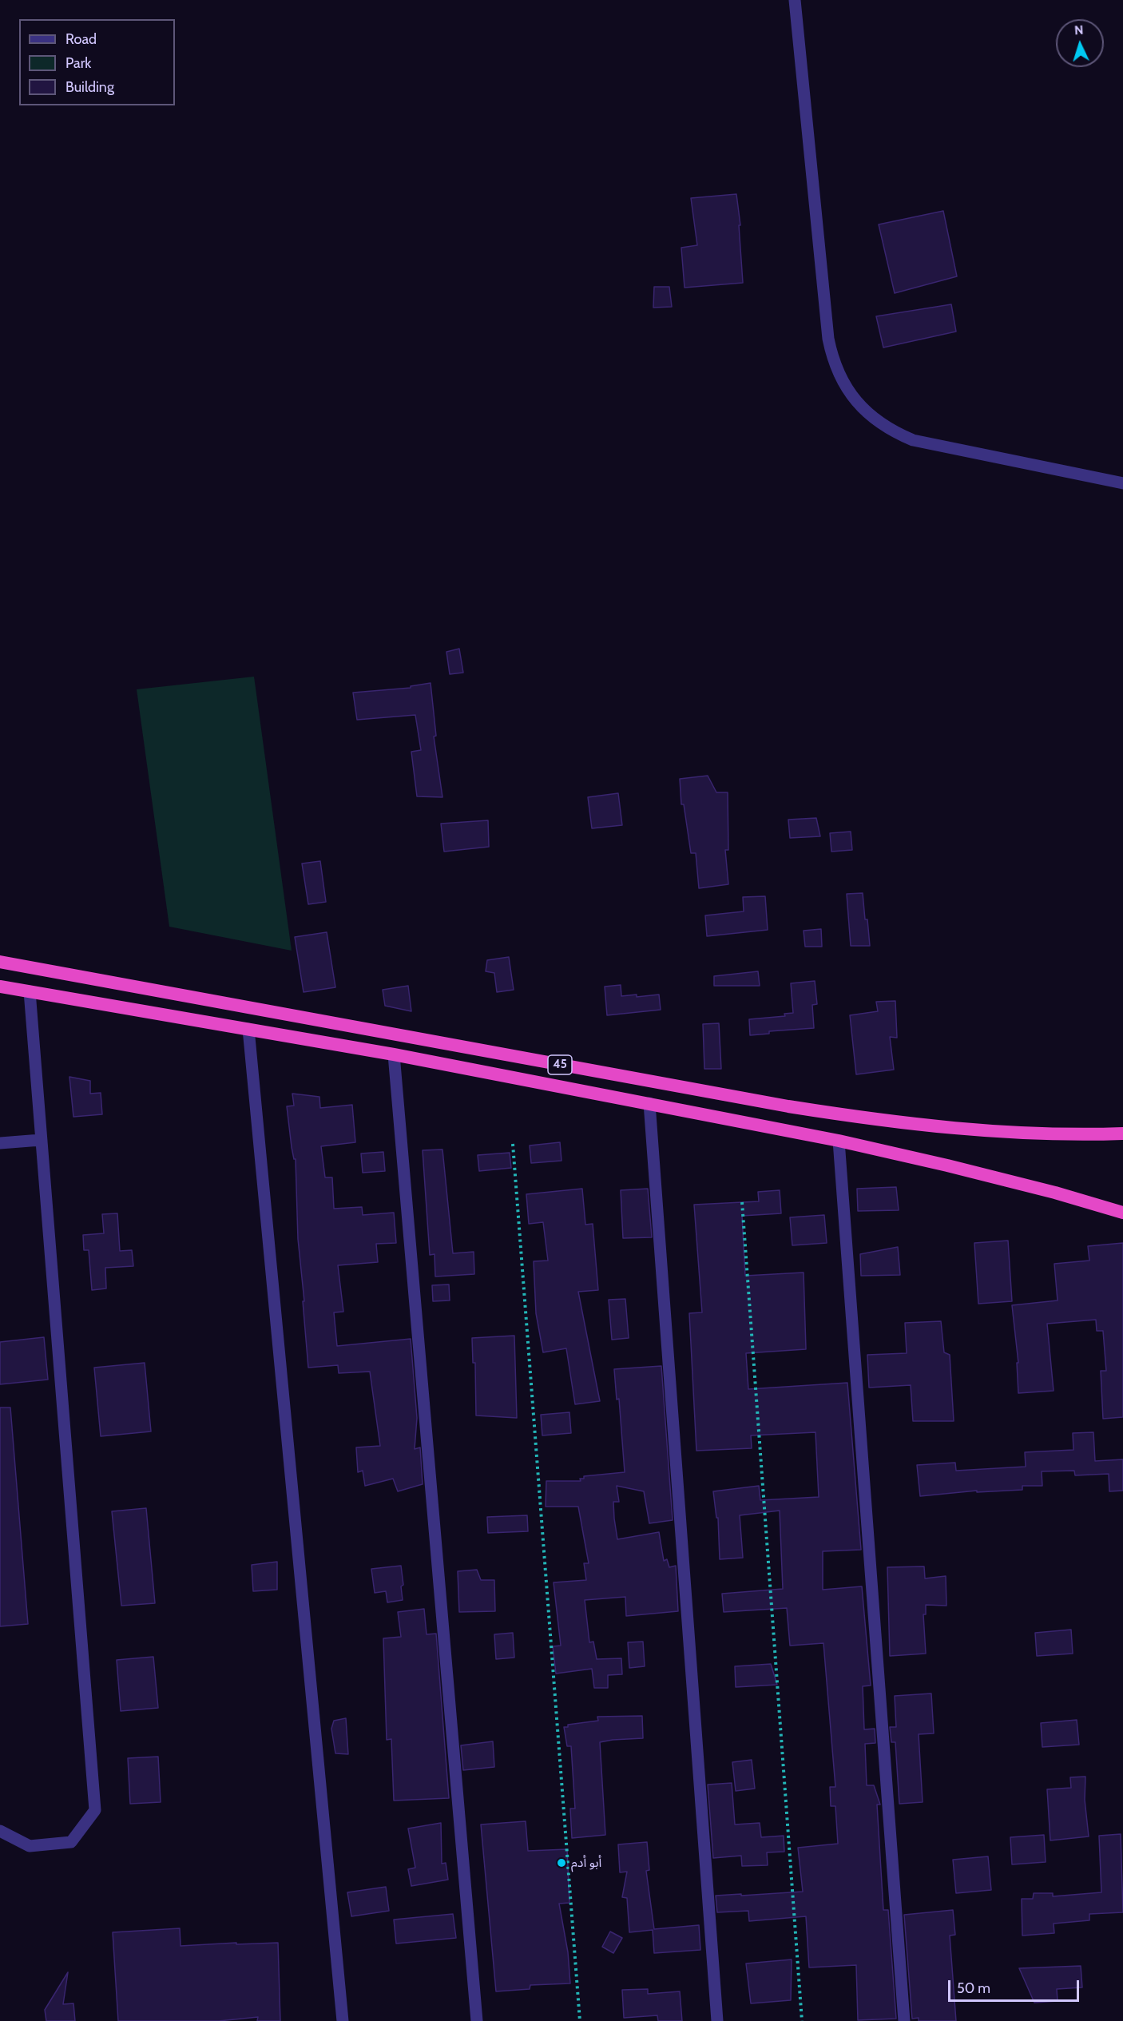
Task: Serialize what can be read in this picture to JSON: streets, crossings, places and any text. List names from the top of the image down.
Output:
{
  "streets": {
    "highway": ["45"]
  },
  "places": ["أبو أدم"],
  "legend": ["Road", "Park", "Building"],
  "scale_bar": "50 m",
  "north": "top"
}
